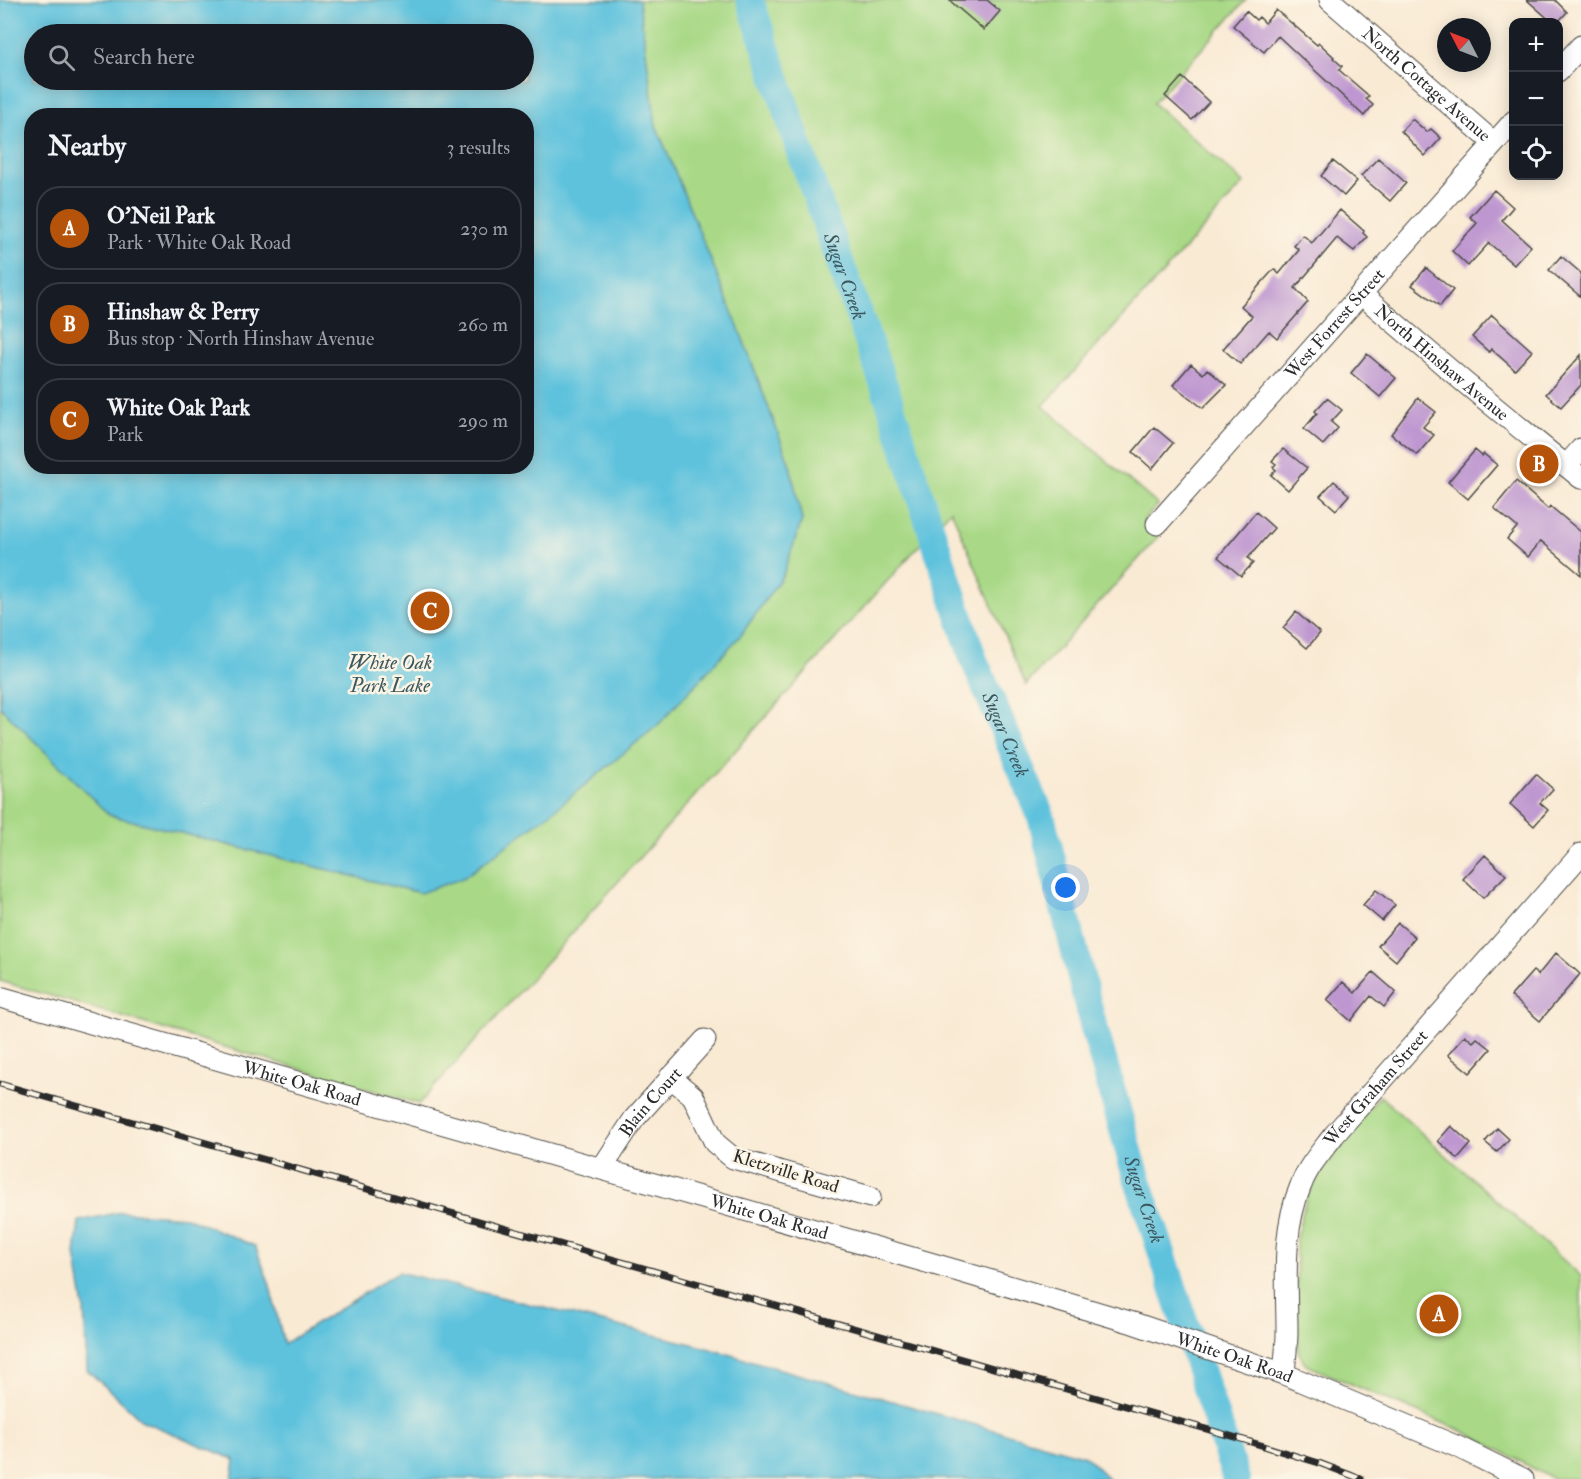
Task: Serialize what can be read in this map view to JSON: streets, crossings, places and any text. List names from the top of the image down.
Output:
{
  "streets": {
    "street": [
      "North Cottage Avenue",
      "West Forrest Street",
      "North Hinshaw Avenue",
      "White Oak Road",
      "West Graham Street",
      "Blain Court",
      "Kletzville Road"
    ]
  },
  "crossings": [
    ["North Cottage Avenue", "West Forrest Street"],
    ["West Forrest Street", "North Hinshaw Avenue"],
    ["White Oak Road", "West Graham Street"],
    ["White Oak Road", "Blain Court"],
    ["Blain Court", "Kletzville Road"]
  ],
  "water": ["Sugar Creek", "White Oak Park Lake"],
  "north": "top left",
  "page": {
    "map_buttons": ["+", "−"],
    "search": "Search here",
    "heading": ["Nearby", "3 results"],
    "list": [
      {
        "mark": "A",
        "name": "O'Neil Park",
        "note": "Park · White Oak Road",
        "value": "230 m"
      },
      {
        "mark": "B",
        "name": "Hinshaw & Perry",
        "note": "Bus stop · North Hinshaw Avenue",
        "value": "260 m"
      },
      {
        "mark": "C",
        "name": "White Oak Park",
        "note": "Park",
        "value": "290 m"
      }
    ],
    "pins": ["B", "C", "A"]
  }
}
